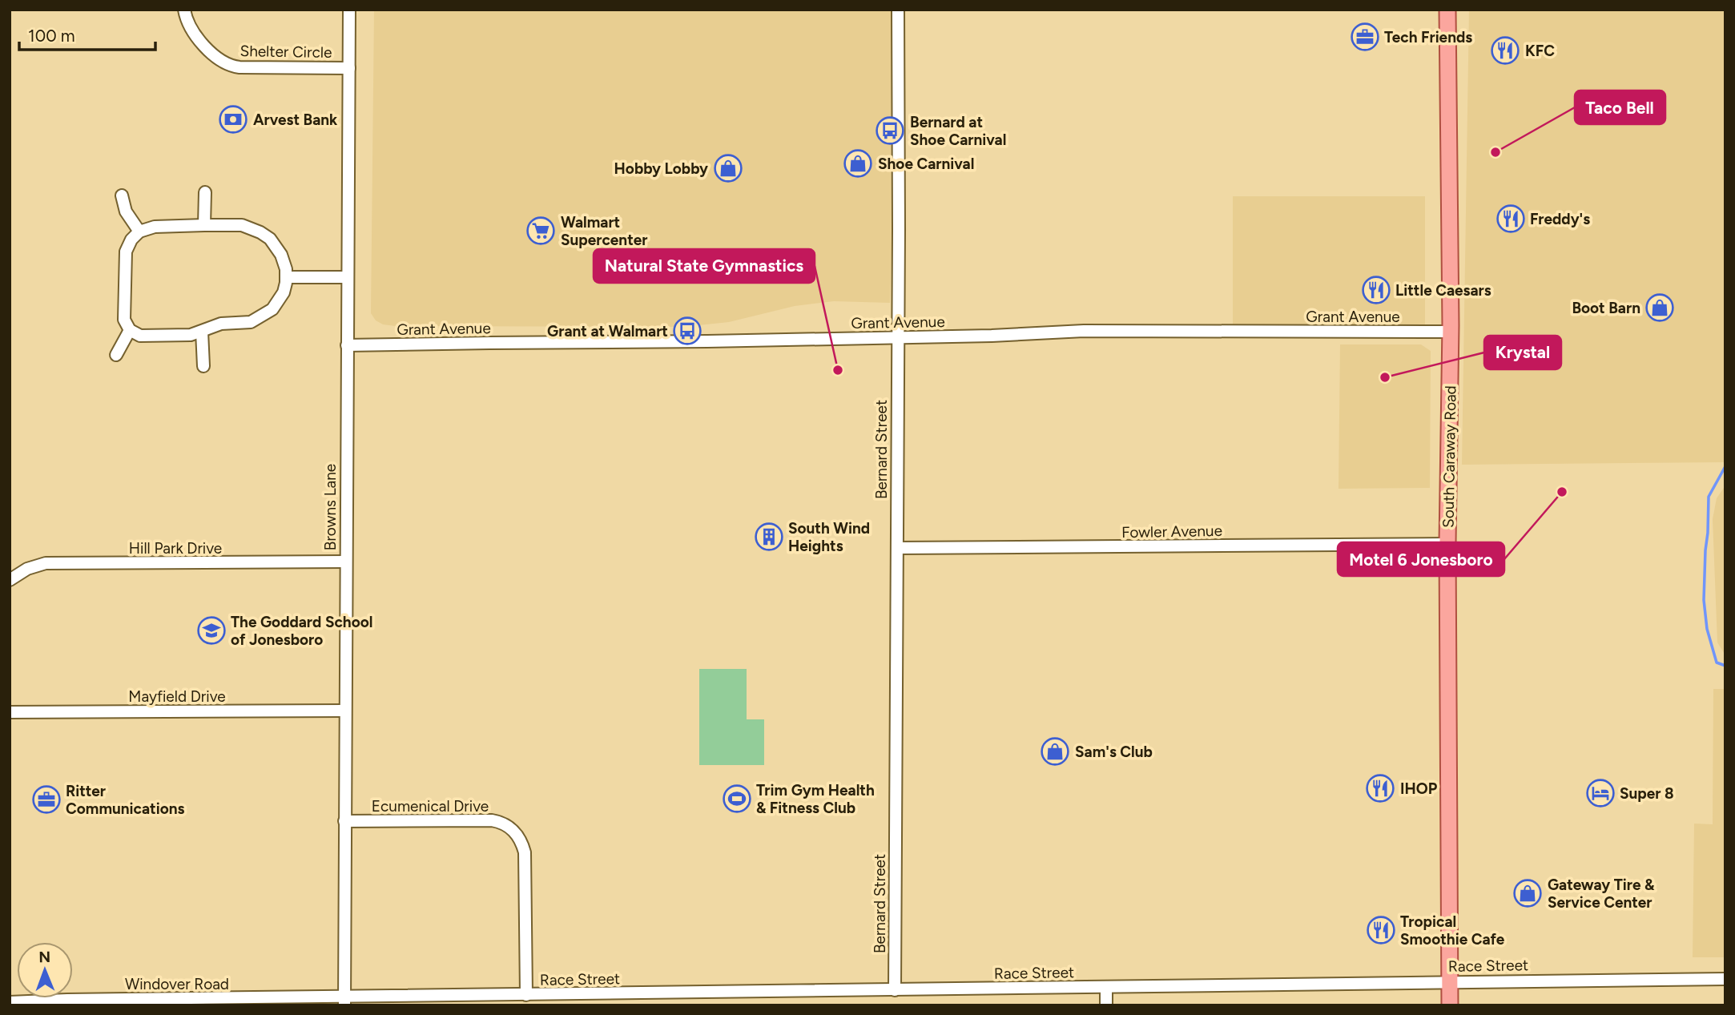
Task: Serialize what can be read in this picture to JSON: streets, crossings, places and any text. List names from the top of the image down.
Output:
{
  "streets": {
    "main road": ["South Caraway Road"],
    "street": [
      "Shelter Circle",
      "Grant Avenue",
      "Bernard Street",
      "Browns Lane",
      "Fowler Avenue",
      "Hill Park Drive",
      "Mayfield Drive",
      "Ecumenical Drive",
      "Race Street",
      "Windover Road"
    ]
  },
  "crossings": [
    ["Shelter Circle", "Browns Lane"],
    ["Grant Avenue", "Bernard Street"],
    ["Grant Avenue", "South Caraway Road"],
    ["Grant Avenue", "Browns Lane"],
    ["Bernard Street", "Fowler Avenue"],
    ["Bernard Street", "Race Street"],
    ["South Caraway Road", "Fowler Avenue"],
    ["South Caraway Road", "Race Street"],
    ["Browns Lane", "Hill Park Drive"],
    ["Browns Lane", "Mayfield Drive"],
    ["Browns Lane", "Ecumenical Drive"],
    ["Browns Lane", "Race Street"],
    ["Browns Lane", "Windover Road"],
    ["Ecumenical Drive", "Race Street"],
    ["Race Street", "Windover Road"]
  ],
  "places": {
    "office": ["Tech Friends", "Ritter Communications"],
    "restaurant": [
      "KFC",
      "Freddy's",
      "Little Caesars",
      "IHOP",
      "Tropical Smoothie Cafe"
    ],
    "bank": ["Arvest Bank"],
    "bus stop": ["Bernard at Shoe Carnival", "Grant at Walmart"],
    "other": [
      "Taco Bell",
      "Natural State Gymnastics",
      "Krystal",
      "Motel 6 Jonesboro"
    ],
    "shop": [
      "Shoe Carnival",
      "Hobby Lobby",
      "Boot Barn",
      "Sam's Club",
      "Gateway Tire & Service Center"
    ],
    "supermarket": ["Walmart Supercenter"],
    "building": ["South Wind Heights"],
    "school or university": ["The Goddard School of Jonesboro"],
    "hotel": ["Super 8"],
    "sports": ["Trim Gym Health & Fitness Club"]
  },
  "scale_bar": "100 m",
  "north": "top"
}
